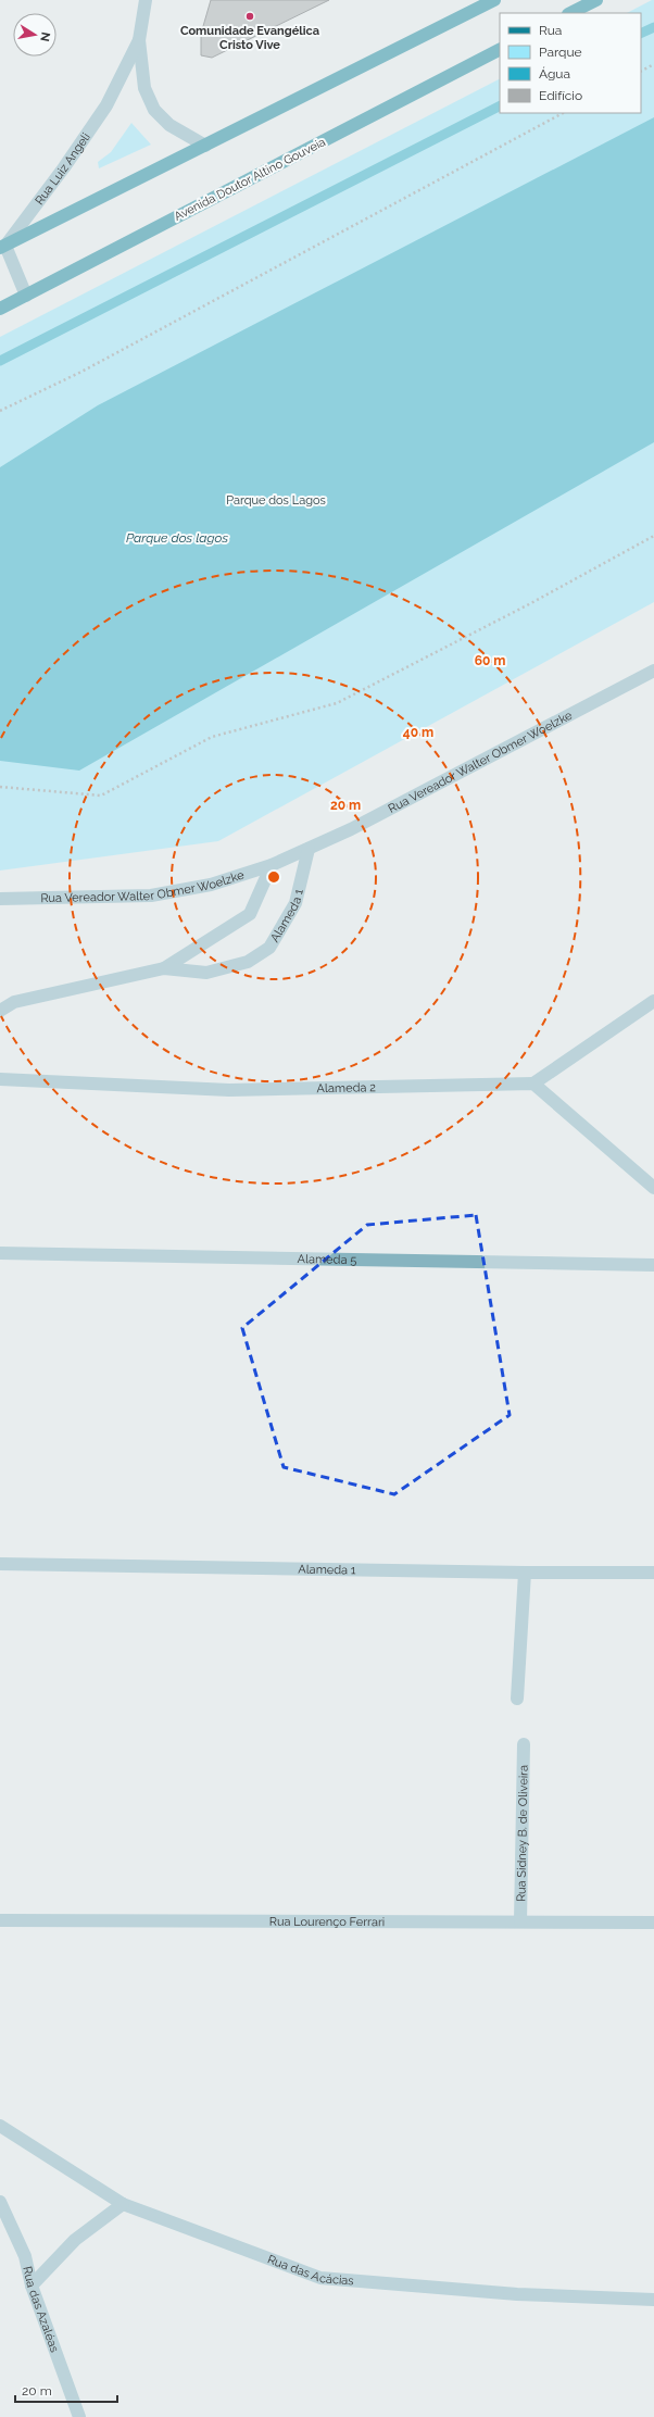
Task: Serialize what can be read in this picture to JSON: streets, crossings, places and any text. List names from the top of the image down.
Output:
{
  "streets": {
    "main road": ["Avenida Doutor Altino Gouveia"],
    "street": [
      "Rua Luiz Angeli",
      "Rua Vereador Walter Obmer Woelzke",
      "Alameda 1",
      "Alameda 2",
      "Alameda 5",
      "Rua Sidney B. de Oliveira",
      "Rua Lourenço Ferrari",
      "Rua das Acácias",
      "Rua das Azaléas"
    ]
  },
  "crossings": [
    ["Rua Vereador Walter Obmer Woelzke", "Alameda 1"],
    ["Rua Sidney B. de Oliveira", "Rua Lourenço Ferrari"]
  ],
  "water": ["Parque dos lagos"],
  "parks": ["Parque dos Lagos"],
  "places": ["Comunidade Evangélica Cristo Vive"],
  "legend": [
    "Rua",
    "Parque",
    "Água",
    "Edifício"
  ],
  "scale_bar": "20 m",
  "north": "right",
  "rings": ["60 m", "40 m", "20 m"]
}
